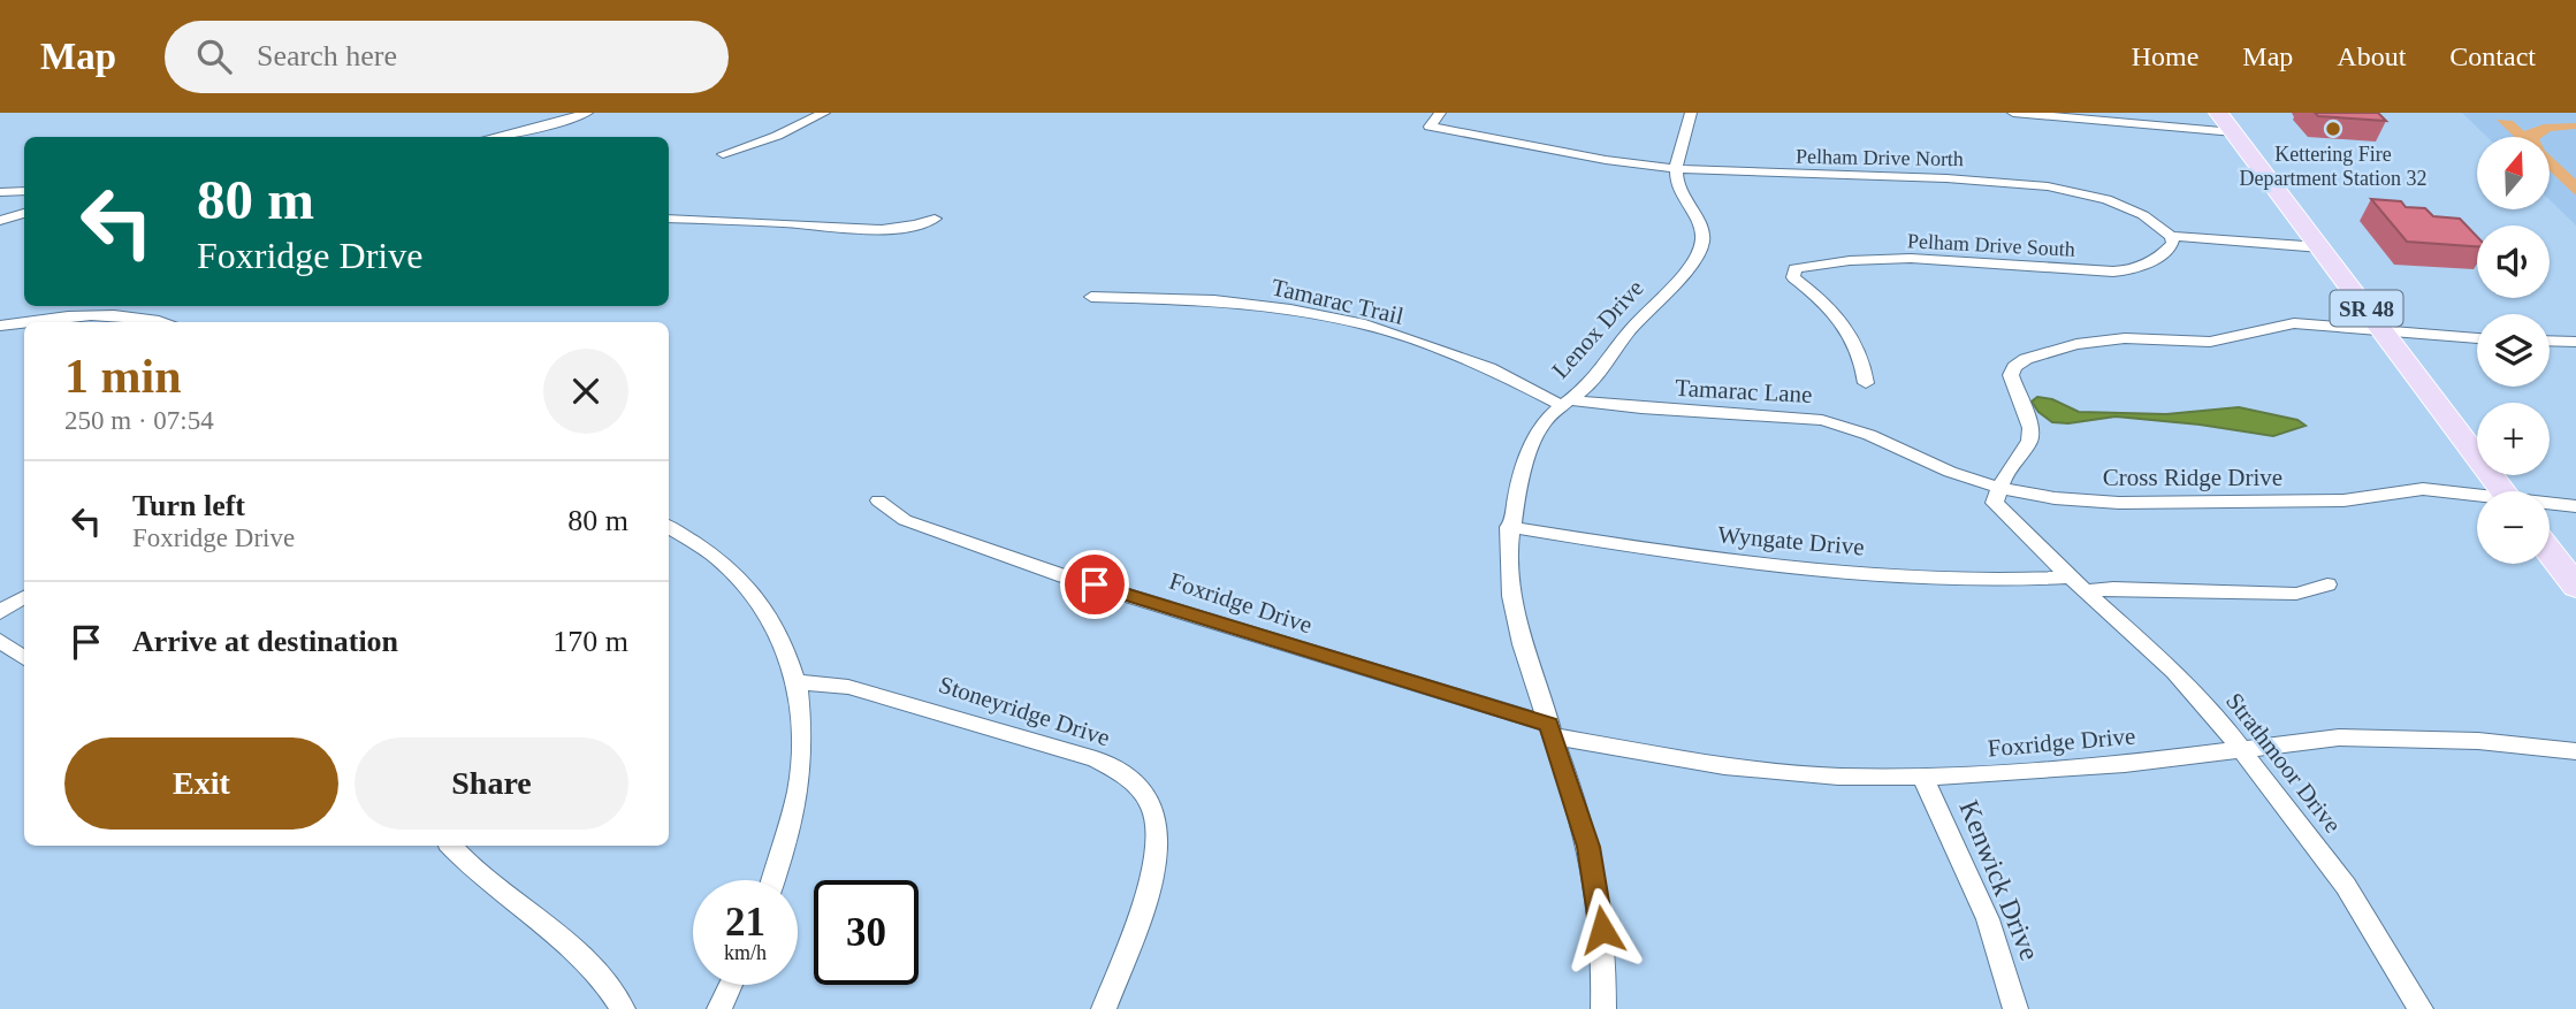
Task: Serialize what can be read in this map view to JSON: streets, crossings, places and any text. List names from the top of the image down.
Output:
{
  "streets": {
    "main road": ["SR 48"],
    "street": [
      "Pelham Drive North",
      "Pelham Drive South",
      "Tamarac Trail",
      "Lenox Drive",
      "Tamarac Lane",
      "Cross Ridge Drive",
      "Wyngate Drive",
      "Foxridge Drive",
      "Stoneyridge Drive",
      "Strathmoor Drive",
      "Kenwick Drive"
    ]
  },
  "crossings": [
    ["Pelham Drive North", "Pelham Drive South"],
    ["Pelham Drive North", "Lenox Drive"],
    ["Tamarac Trail", "Lenox Drive"],
    ["Tamarac Trail", "Tamarac Lane"],
    ["Lenox Drive", "Tamarac Lane"],
    ["Lenox Drive", "Wyngate Drive"],
    ["Lenox Drive", "Foxridge Drive"],
    ["Tamarac Lane", "Cross Ridge Drive"],
    ["Wyngate Drive", "Strathmoor Drive"],
    ["Foxridge Drive", "Strathmoor Drive"],
    ["Foxridge Drive", "Kenwick Drive"]
  ],
  "places": ["Kettering Fire Department Station 32"],
  "north": "top",
  "page": {
    "header": "Map",
    "search": "Search here",
    "nav": [
      "Home",
      "Map",
      "About",
      "Contact"
    ],
    "map_buttons": ["+", "−"],
    "turn": ["80 m", "Foxridge Drive"],
    "heading": ["1 min", "250 m · 07:54"],
    "list": [
      {
        "name": "Turn left",
        "note": "Foxridge Drive",
        "value": "80 m"
      },
      {
        "name": "Arrive at destination",
        "value": "170 m"
      }
    ],
    "buttons": ["Exit", "Share"],
    "speed": "21 km/h",
    "limit": "30"
  }
}
